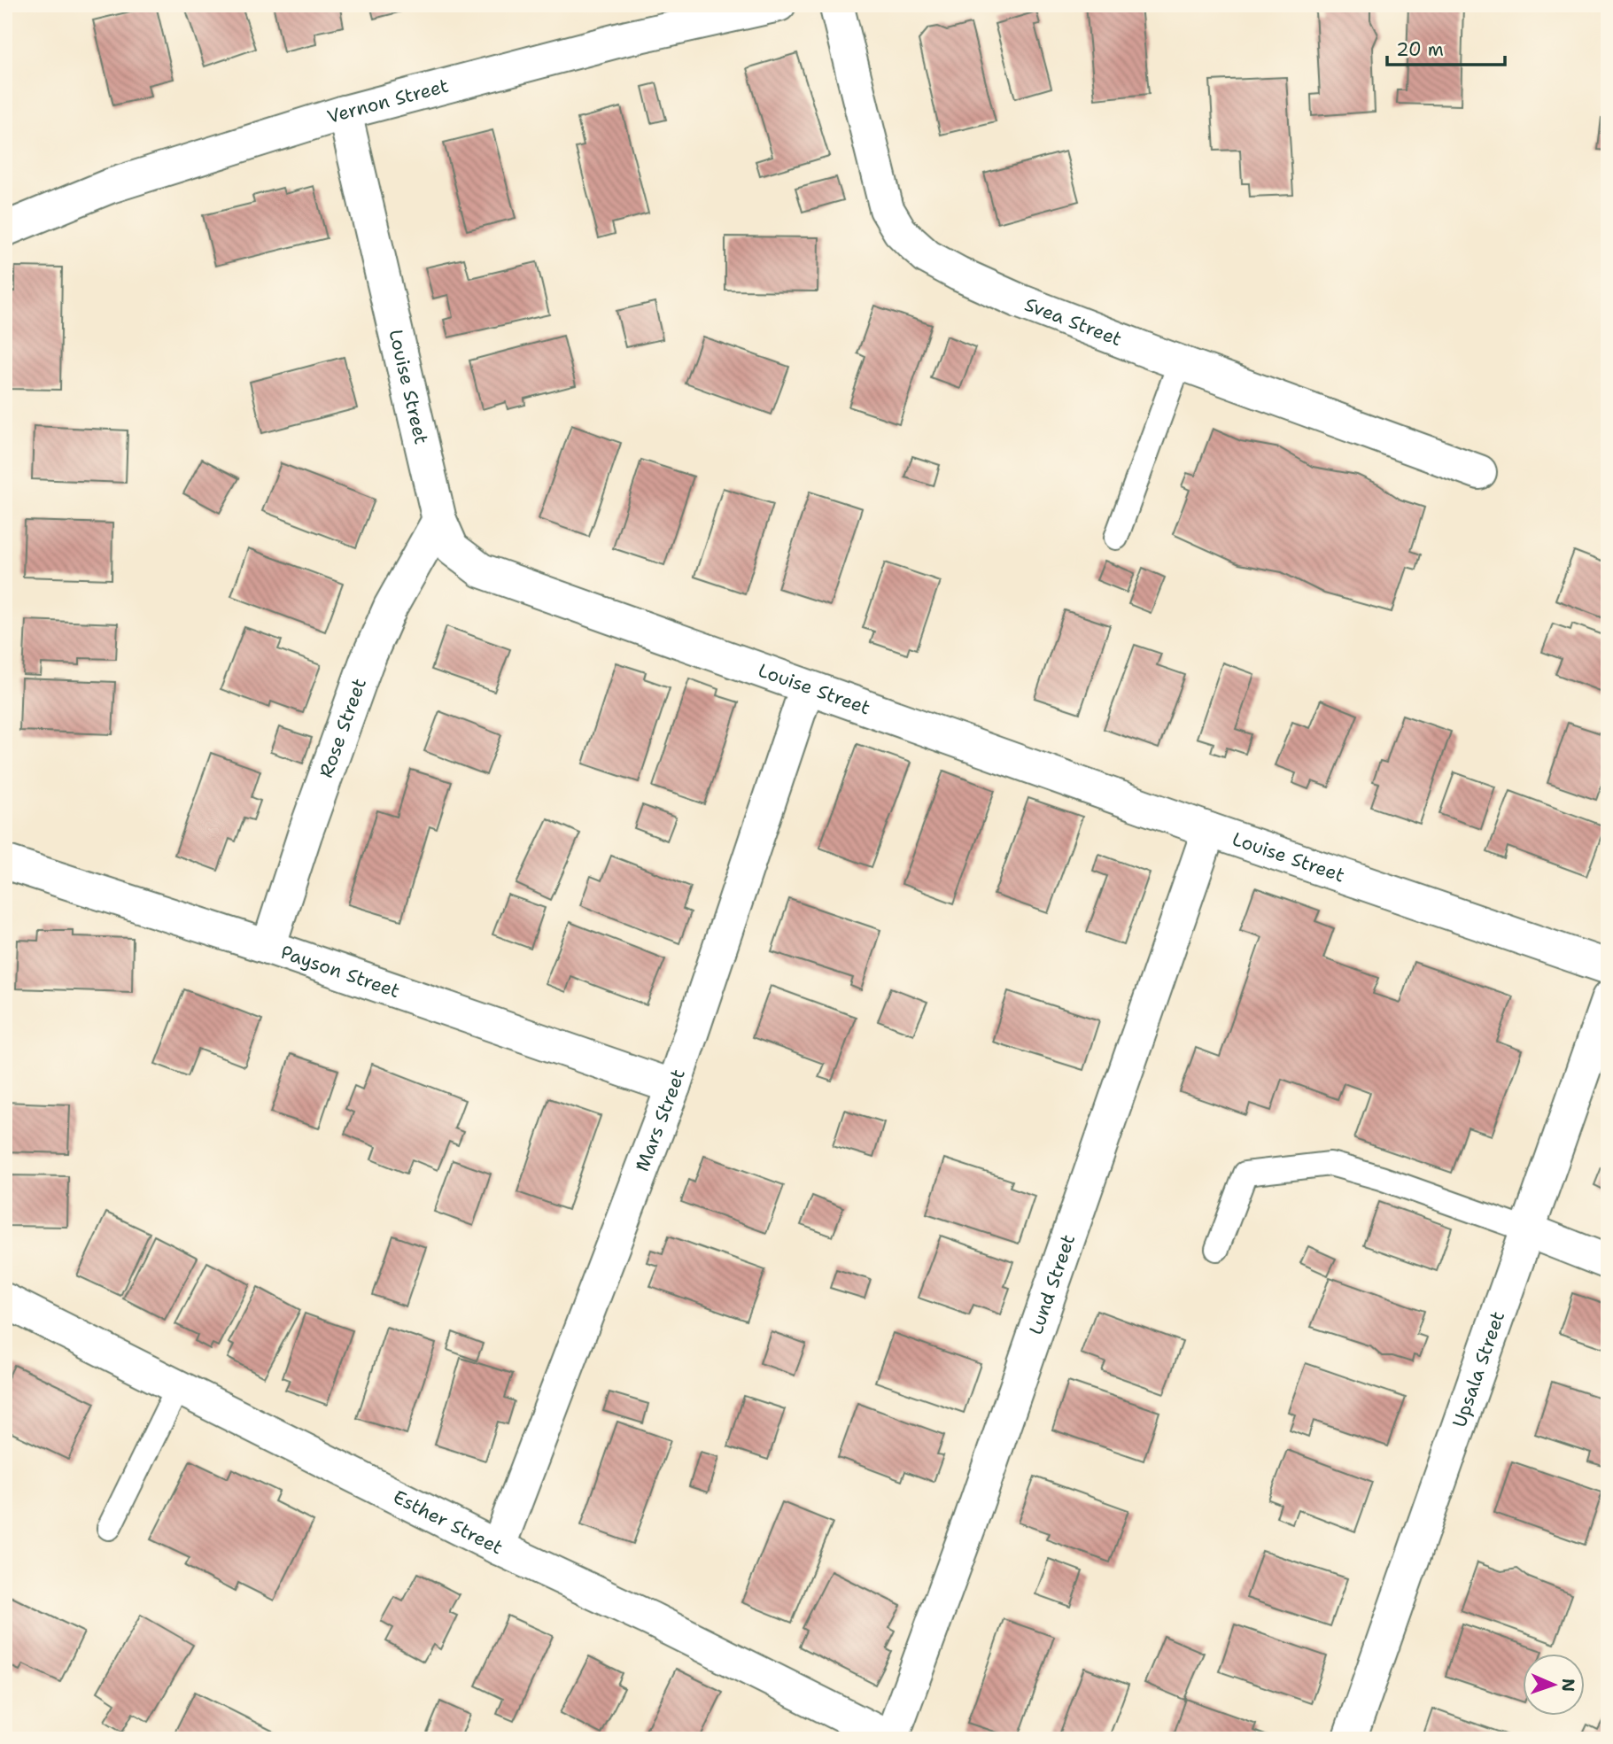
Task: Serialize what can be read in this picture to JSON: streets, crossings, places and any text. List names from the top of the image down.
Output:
{
  "streets": {
    "street": [
      "Vernon Street",
      "Svea Street",
      "Louise Street",
      "Rose Street",
      "Payson Street",
      "Mars Street",
      "Lund Street",
      "Upsala Street",
      "Esther Street"
    ]
  },
  "crossings": [
    ["Vernon Street", "Louise Street"],
    ["Louise Street", "Rose Street"],
    ["Louise Street", "Mars Street"],
    ["Louise Street", "Lund Street"],
    ["Rose Street", "Payson Street"],
    ["Payson Street", "Mars Street"],
    ["Mars Street", "Esther Street"],
    ["Lund Street", "Esther Street"]
  ],
  "scale_bar": "20 m",
  "north": "right"
}
